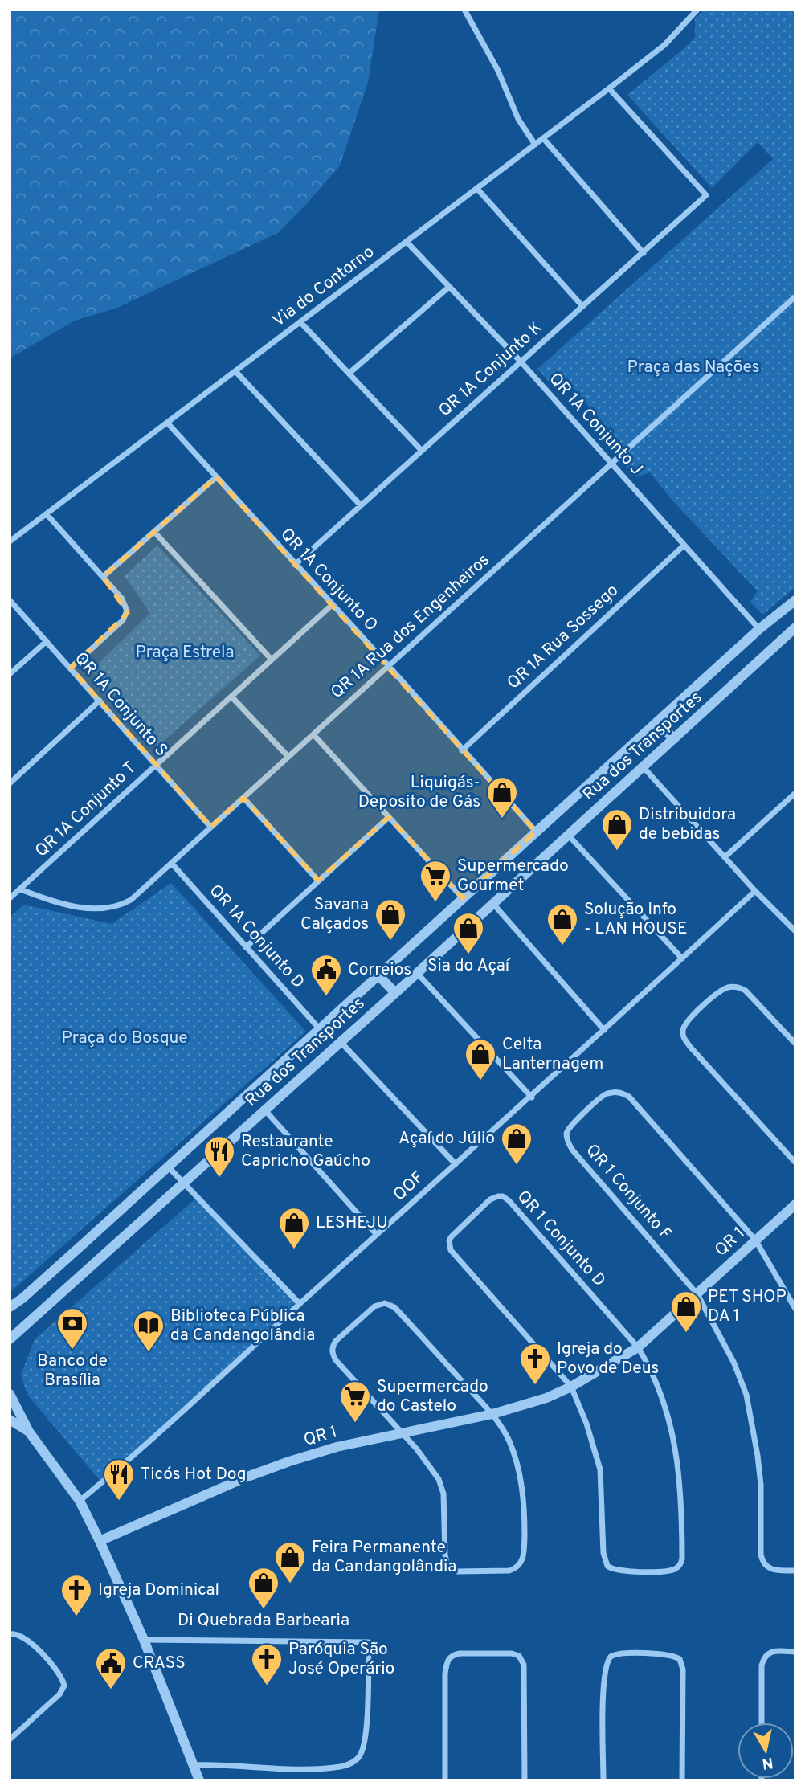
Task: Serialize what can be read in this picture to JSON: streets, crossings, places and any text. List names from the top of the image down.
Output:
{
  "streets": {
    "street": [
      "Via do Contorno",
      "QR 1A Conjunto K",
      "QR 1A Conjunto J",
      "QR 1A Conjunto O",
      "QR 1A Rua dos Engenheiros",
      "QR 1A Rua Sossego",
      "QR 1A Conjunto S",
      "Rua dos Transportes",
      "QR 1A Conjunto T",
      "QR 1A Conjunto D",
      "QOF",
      "QR 1 Conjunto F",
      "QR 1 Conjunto D",
      "QR 1"
    ]
  },
  "crossings": [
    ["Via do Contorno", "QR 1A Conjunto K"],
    ["Via do Contorno", "QR 1A Conjunto J"],
    ["Via do Contorno", "QR 1A Conjunto O"],
    ["QR 1A Conjunto K", "QR 1A Conjunto J"],
    ["QR 1A Conjunto K", "QR 1A Conjunto O"],
    ["QR 1A Conjunto J", "QR 1A Rua dos Engenheiros"],
    ["QR 1A Conjunto J", "QR 1A Rua Sossego"],
    ["QR 1A Conjunto J", "Rua dos Transportes"],
    ["QR 1A Conjunto O", "QR 1A Rua dos Engenheiros"],
    ["QR 1A Conjunto O", "QR 1A Rua Sossego"],
    ["QR 1A Conjunto O", "Rua dos Transportes"],
    ["QR 1A Conjunto O", "QR 1A Conjunto T"],
    ["QR 1A Rua dos Engenheiros", "QR 1A Conjunto S"],
    ["QR 1A Rua dos Engenheiros", "QR 1A Conjunto T"],
    ["QR 1A Rua dos Engenheiros", "QR 1A Conjunto D"],
    ["QR 1A Conjunto S", "QR 1A Conjunto T"],
    ["Rua dos Transportes", "QR 1A Conjunto D"],
    ["QR 1 Conjunto F", "QR 1"],
    ["QR 1 Conjunto D", "QR 1"]
  ],
  "parks": ["Praça das Nações", "Praça Estrela", "Praça do Bosque"],
  "places": {
    "shop": [
      "Liquigás- Deposito de Gás",
      "Distribuidora de bebidas",
      "Savana Calçados",
      "Solução Info - LAN HOUSE",
      "Sia do Açaí",
      "Celta Lanternagem",
      "Açaí do Júlio",
      "LESHEJU",
      "PET SHOP DA 1",
      "Feira Permanente da Candangolândia",
      "Di Quebrada Barbearia"
    ],
    "supermarket": ["Supermercado Gourmet", "Supermercado do Castelo"],
    "public building": ["Correios", "CRASS"],
    "restaurant": ["Restaurante Capricho Gaúcho", "Tico´s Hot Dog"],
    "bank": ["Banco de Brasília"],
    "library": ["Biblioteca Pública da Candangolândia"],
    "church": ["Igreja do Povo de Deus", "Igreja Dominical", "Paróquia São José Operário"]
  },
  "north": "bottom"
}
